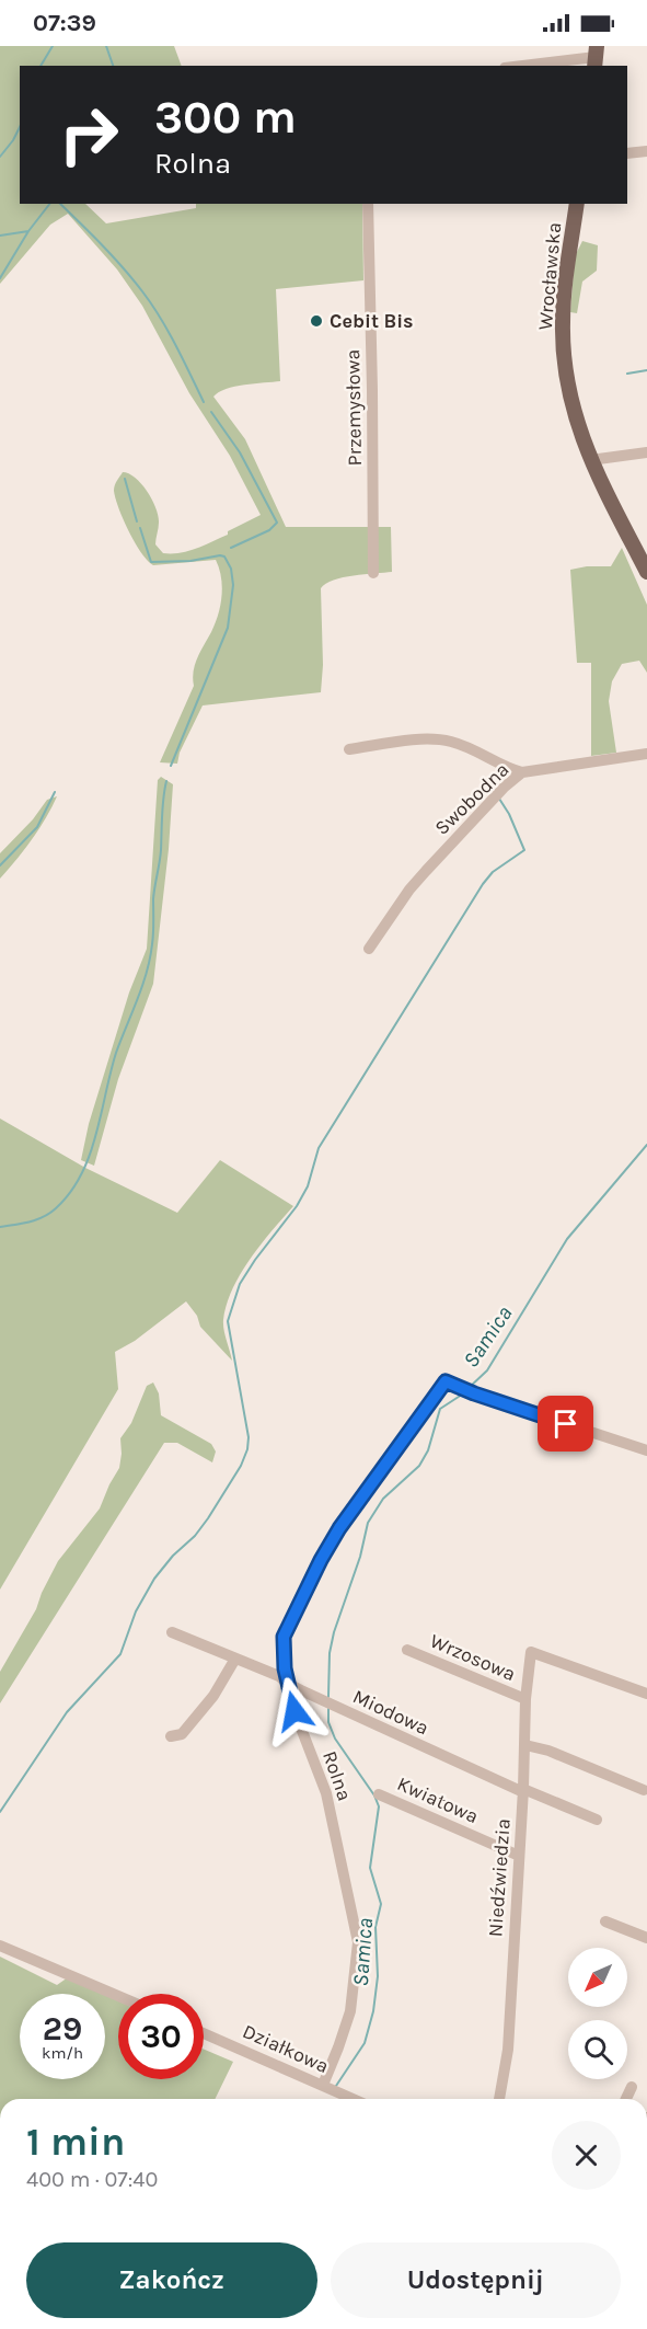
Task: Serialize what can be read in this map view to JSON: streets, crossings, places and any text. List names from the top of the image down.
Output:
{
  "streets": {
    "main road": ["Wrocławska"],
    "street": [
      "Przemysłowa",
      "Swobodna",
      "Wrzosowa",
      "Miodowa",
      "Rolna",
      "Kwiatowa",
      "Niedźwiedzia",
      "Działkowa"
    ]
  },
  "crossings": [
    ["Wrzosowa", "Niedźwiedzia"],
    ["Miodowa", "Rolna"],
    ["Miodowa", "Niedźwiedzia"],
    ["Rolna", "Działkowa"],
    ["Kwiatowa", "Niedźwiedzia"]
  ],
  "water": ["Samica"],
  "places": ["Cebit Bis"],
  "north": "bottom left",
  "page": {
    "status": "07:39",
    "turn": ["300 m", "Rolna"],
    "speed": "29 km/h",
    "limit": "30",
    "heading": ["1 min", "400 m · 07:40"],
    "buttons": ["Zakończ", "Udostępnij"]
  }
}
